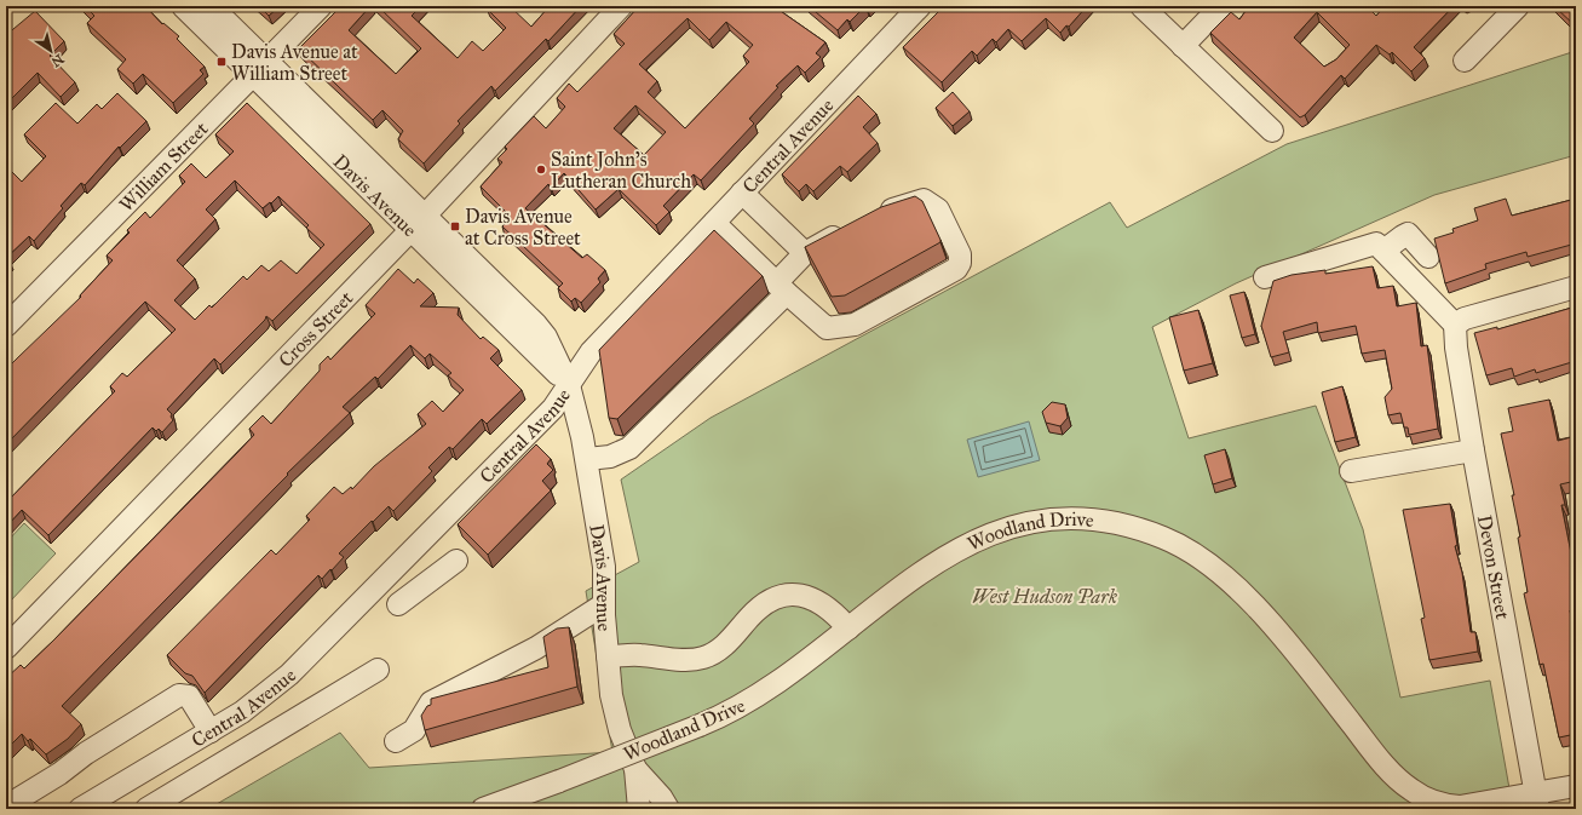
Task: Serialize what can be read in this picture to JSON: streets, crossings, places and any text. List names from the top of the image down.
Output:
{
  "streets": {
    "street": [
      "Central Avenue",
      "William Street",
      "Davis Avenue",
      "Cross Street",
      "Woodland Drive",
      "Devon Street"
    ]
  },
  "crossings": [
    ["Central Avenue", "Davis Avenue"],
    ["William Street", "Davis Avenue"],
    ["Davis Avenue", "Cross Street"],
    ["Woodland Drive", "Devon Street"]
  ],
  "parks": ["West Hudson Park"],
  "places": {
    "transit": ["Davis Avenue at William Street", "Davis Avenue at Cross Street"],
    "other": ["Saint John's Lutheran Church"]
  },
  "north": "bottom right"
}
